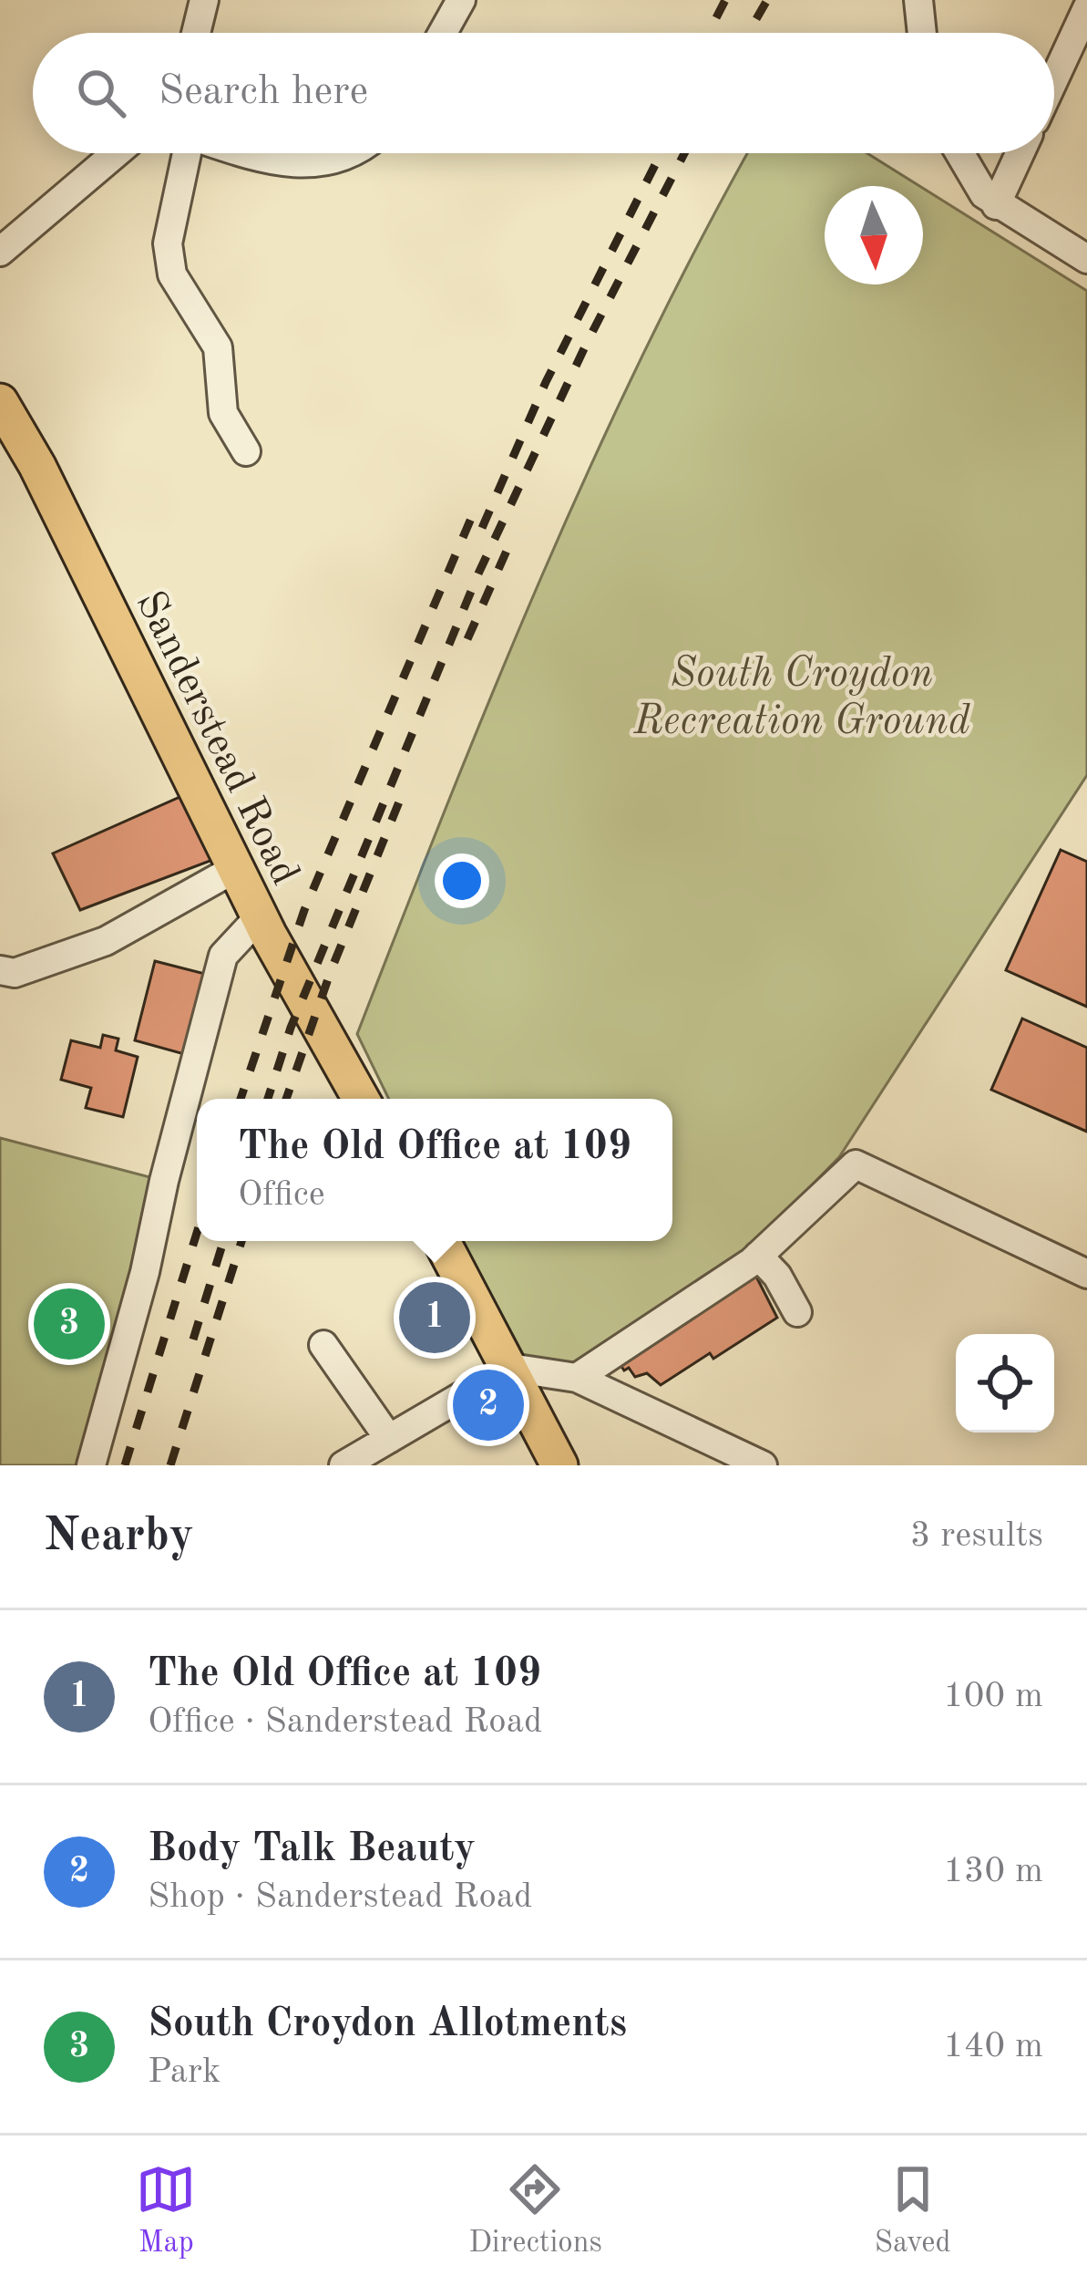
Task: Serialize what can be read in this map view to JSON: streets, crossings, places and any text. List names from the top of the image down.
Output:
{
  "streets": {
    "main road": ["Sanderstead Road"]
  },
  "parks": ["South Croydon Recreation Ground"],
  "north": "bottom",
  "page": {
    "search": "Search here",
    "popup": ["The Old Office at 109", "Office"],
    "pins": ["1", "3", "2"],
    "heading": ["Nearby", "3 results"],
    "list": [
      {
        "mark": "1",
        "name": "The Old Office at 109",
        "note": "Office · Sanderstead Road",
        "value": "100 m"
      },
      {
        "mark": "2",
        "name": "Body Talk Beauty",
        "note": "Shop · Sanderstead Road",
        "value": "130 m"
      },
      {
        "mark": "3",
        "name": "South Croydon Allotments",
        "note": "Park",
        "value": "140 m"
      }
    ],
    "nav": ["Map", "Directions", "Saved"]
  }
}
